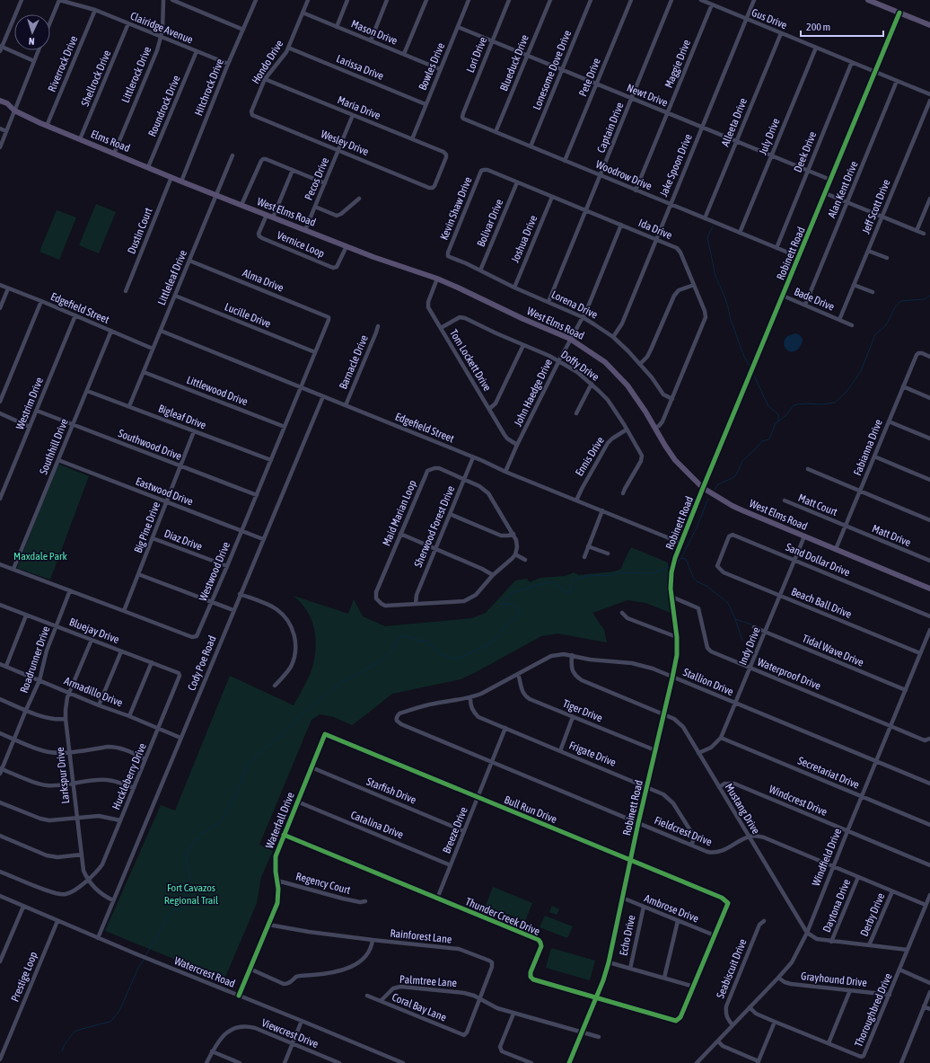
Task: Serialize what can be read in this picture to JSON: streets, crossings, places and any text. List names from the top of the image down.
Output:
{
  "streets": {
    "main road": ["Elms Road", "West Elms Road"],
    "street": [
      "Gus Drive",
      "Clairidge Avenue",
      "Mason Drive",
      "Lori Drive",
      "Hondo Drive",
      "Blueduck Drive",
      "Riverrock Drive",
      "Maggie Drive",
      "Bowles Drive",
      "Larissa Drive",
      "Lonesome Dove Drive",
      "Littlerock Drive",
      "Pete Drive",
      "Shellrock Drive",
      "Hitchrock Drive",
      "Newt Drive",
      "Roundrock Drive",
      "Maria Drive",
      "Alleeta Drive",
      "Captain Drive",
      "July Drive",
      "Wesley Drive",
      "Deek Drive",
      "Jake Spoon Drive",
      "Woodrow Drive",
      "Pecos Drive",
      "Alan Kent Drive",
      "Jeff Scott Drive",
      "Kevin Shaw Drive",
      "Bolivar Drive",
      "Ida Drive",
      "Dustin Court",
      "Joshua Drive",
      "Vernice Loop",
      "Robinett Road",
      "Littleleaf Drive",
      "Alma Drive",
      "Bade Drive",
      "Lorena Drive",
      "Edgefield Street",
      "Lucille Drive",
      "Tom Lockett Drive",
      "Barnacle Drive",
      "Doffy Drive",
      "Littlewood Drive",
      "John Haedge Drive",
      "Westrim Drive",
      "Bigleaf Drive",
      "Southwood Drive",
      "Southhill Drive",
      "Fabianna Drive",
      "Ennis Drive",
      "Eastwood Drive",
      "Matt Court",
      "Maid Marian Loop",
      "Sherwood Forest Drive",
      "Big Pine Drive",
      "Matt Drive",
      "Diaz Drive",
      "Sand Dollar Drive",
      "Westwood Drive",
      "Beach Ball Drive",
      "Bluejay Drive",
      "Indy Drive",
      "Tidal Wave Drive",
      "Roadrunner Drive",
      "Cody Poe Road",
      "Waterproof Drive",
      "Stallion Drive",
      "Armadillo Drive",
      "Tiger Drive",
      "Frigate Drive",
      "Secretariat Drive",
      "Larkspur Drive",
      "Huckleberry Drive",
      "Starfish Drive",
      "Windcrest Drive",
      "Mustang Drive",
      "Bull Run Drive",
      "Waterfall Drive",
      "Catalina Drive",
      "Breeze Drive",
      "Fieldcrest Drive",
      "Windfield Drive",
      "Regency Court",
      "Daytona Drive",
      "Ambrose Drive",
      "Derby Drive",
      "Thunder Creek Drive",
      "Echo Drive",
      "Rainforest Lane",
      "Seabiscuit Drive",
      "Watercrest Road",
      "Prestige Loop",
      "Grayhound Drive",
      "Palmtree Lane",
      "Coral Bay Lane",
      "Thoroughbred Drive",
      "Viewcrest Drive"
    ]
  },
  "crossings": [
    ["Gus Drive", "Maggie Drive"],
    ["Gus Drive", "Alleeta Drive"],
    ["Gus Drive", "July Drive"],
    ["Gus Drive", "Deek Drive"],
    ["Gus Drive", "Jake Spoon Drive"],
    ["Gus Drive", "Alan Kent Drive"],
    ["Gus Drive", "Robinett Road"],
    ["Clairidge Avenue", "Riverrock Drive"],
    ["Clairidge Avenue", "Littlerock Drive"],
    ["Clairidge Avenue", "Shellrock Drive"],
    ["Clairidge Avenue", "Hitchrock Drive"],
    ["Clairidge Avenue", "Roundrock Drive"],
    ["Mason Drive", "Hondo Drive"],
    ["Mason Drive", "Bowles Drive"],
    ["Lori Drive", "Newt Drive"],
    ["Lori Drive", "Woodrow Drive"],
    ["Hondo Drive", "Larissa Drive"],
    ["Hondo Drive", "Maria Drive"],
    ["Hondo Drive", "Wesley Drive"],
    ["Blueduck Drive", "Newt Drive"],
    ["Blueduck Drive", "Woodrow Drive"],
    ["Riverrock Drive", "Elms Road"],
    ["Maggie Drive", "Newt Drive"],
    ["Maggie Drive", "Woodrow Drive"],
    ["Bowles Drive", "Larissa Drive"],
    ["Bowles Drive", "Newt Drive"],
    ["Bowles Drive", "Maria Drive"],
    ["Lonesome Dove Drive", "Newt Drive"],
    ["Lonesome Dove Drive", "Woodrow Drive"],
    ["Littlerock Drive", "Elms Road"],
    ["Pete Drive", "Newt Drive"],
    ["Pete Drive", "Woodrow Drive"],
    ["Shellrock Drive", "Elms Road"],
    ["Hitchrock Drive", "Elms Road"],
    ["Newt Drive", "Alleeta Drive"],
    ["Newt Drive", "Captain Drive"],
    ["Newt Drive", "July Drive"],
    ["Newt Drive", "Deek Drive"],
    ["Newt Drive", "Jake Spoon Drive"],
    ["Newt Drive", "Robinett Road"],
    ["Roundrock Drive", "Elms Road"],
    ["Maria Drive", "Wesley Drive"],
    ["Maria Drive", "Pecos Drive"],
    ["Alleeta Drive", "Woodrow Drive"],
    ["Captain Drive", "Woodrow Drive"],
    ["Captain Drive", "Ida Drive"],
    ["Captain Drive", "Lorena Drive"],
    ["July Drive", "Woodrow Drive"],
    ["Elms Road", "West Elms Road"],
    ["Elms Road", "Dustin Court"],
    ["Elms Road", "Littleleaf Drive"],
    ["Wesley Drive", "Pecos Drive"],
    ["Deek Drive", "Woodrow Drive"],
    ["Jake Spoon Drive", "Woodrow Drive"],
    ["Jake Spoon Drive", "Ida Drive"],
    ["Jake Spoon Drive", "Lorena Drive"],
    ["Woodrow Drive", "Robinett Road"],
    ["Pecos Drive", "West Elms Road"],
    ["Alan Kent Drive", "Bade Drive"],
    ["Jeff Scott Drive", "Bade Drive"],
    ["Kevin Shaw Drive", "Ida Drive"],
    ["Kevin Shaw Drive", "Lorena Drive"],
    ["West Elms Road", "Ida Drive"],
    ["West Elms Road", "Vernice Loop"],
    ["West Elms Road", "Robinett Road"],
    ["West Elms Road", "Littleleaf Drive"],
    ["West Elms Road", "Tom Lockett Drive"],
    ["West Elms Road", "John Haedge Drive"],
    ["West Elms Road", "Fabianna Drive"],
    ["West Elms Road", "Indy Drive"],
    ["Bolivar Drive", "Ida Drive"],
    ["Bolivar Drive", "Lorena Drive"],
    ["Ida Drive", "Joshua Drive"],
    ["Ida Drive", "Lorena Drive"],
    ["Ida Drive", "John Haedge Drive"],
    ["Joshua Drive", "Lorena Drive"],
    ["Robinett Road", "Bade Drive"],
    ["Robinett Road", "Edgefield Street"],
    ["Robinett Road", "Waterproof Drive"],
    ["Robinett Road", "Stallion Drive"],
    ["Robinett Road", "Tiger Drive"],
    ["Robinett Road", "Frigate Drive"],
    ["Robinett Road", "Mustang Drive"],
    ["Robinett Road", "Bull Run Drive"],
    ["Robinett Road", "Fieldcrest Drive"],
    ["Robinett Road", "Ambrose Drive"],
    ["Robinett Road", "Thunder Creek Drive"],
    ["Robinett Road", "Palmtree Lane"],
    ["Littleleaf Drive", "Alma Drive"],
    ["Littleleaf Drive", "Edgefield Street"],
    ["Littleleaf Drive", "Lucille Drive"],
    ["Littleleaf Drive", "Littlewood Drive"],
    ["Littleleaf Drive", "Bigleaf Drive"],
    ["Alma Drive", "Westwood Drive"],
    ["Lorena Drive", "John Haedge Drive"],
    ["Edgefield Street", "Barnacle Drive"],
    ["Edgefield Street", "John Haedge Drive"],
    ["Edgefield Street", "Westrim Drive"],
    ["Edgefield Street", "Southhill Drive"],
    ["Edgefield Street", "Ennis Drive"],
    ["Edgefield Street", "Sherwood Forest Drive"],
    ["Edgefield Street", "Westwood Drive"],
    ["Edgefield Street", "Cody Poe Road"],
    ["Lucille Drive", "Westwood Drive"],
    ["Tom Lockett Drive", "Doffy Drive"],
    ["Tom Lockett Drive", "John Haedge Drive"],
    ["Doffy Drive", "John Haedge Drive"],
    ["Doffy Drive", "Ennis Drive"],
    ["Littlewood Drive", "Westwood Drive"],
    ["Westrim Drive", "Southwood Drive"],
    ["Bigleaf Drive", "Southhill Drive"],
    ["Bigleaf Drive", "Big Pine Drive"],
    ["Bigleaf Drive", "Westwood Drive"],
    ["Southwood Drive", "Southhill Drive"],
    ["Southwood Drive", "Big Pine Drive"],
    ["Southwood Drive", "Westwood Drive"],
    ["Southhill Drive", "Eastwood Drive"],
    ["Southhill Drive", "Westwood Drive"],
    ["Fabianna Drive", "Matt Court"],
    ["Fabianna Drive", "Matt Drive"],
    ["Eastwood Drive", "Big Pine Drive"],
    ["Eastwood Drive", "Westwood Drive"],
    ["Eastwood Drive", "Cody Poe Road"],
    ["Matt Court", "Matt Drive"],
    ["Maid Marian Loop", "Sherwood Forest Drive"],
    ["Big Pine Drive", "Diaz Drive"],
    ["Big Pine Drive", "Westwood Drive"],
    ["Diaz Drive", "Westwood Drive"],
    ["Sand Dollar Drive", "Beach Ball Drive"],
    ["Sand Dollar Drive", "Indy Drive"],
    ["Westwood Drive", "Roadrunner Drive"],
    ["Beach Ball Drive", "Indy Drive"],
    ["Beach Ball Drive", "Windfield Drive"],
    ["Bluejay Drive", "Roadrunner Drive"],
    ["Bluejay Drive", "Larkspur Drive"],
    ["Bluejay Drive", "Huckleberry Drive"],
    ["Indy Drive", "Tidal Wave Drive"],
    ["Indy Drive", "Waterproof Drive"],
    ["Indy Drive", "Stallion Drive"],
    ["Indy Drive", "Secretariat Drive"],
    ["Indy Drive", "Mustang Drive"],
    ["Tidal Wave Drive", "Windfield Drive"],
    ["Roadrunner Drive", "Armadillo Drive"],
    ["Cody Poe Road", "Armadillo Drive"],
    ["Cody Poe Road", "Larkspur Drive"],
    ["Cody Poe Road", "Watercrest Road"],
    ["Waterproof Drive", "Windfield Drive"],
    ["Stallion Drive", "Tiger Drive"],
    ["Stallion Drive", "Frigate Drive"],
    ["Stallion Drive", "Mustang Drive"],
    ["Stallion Drive", "Fieldcrest Drive"],
    ["Stallion Drive", "Windfield Drive"],
    ["Armadillo Drive", "Larkspur Drive"],
    ["Armadillo Drive", "Huckleberry Drive"],
    ["Frigate Drive", "Breeze Drive"],
    ["Frigate Drive", "Fieldcrest Drive"],
    ["Secretariat Drive", "Windfield Drive"],
    ["Larkspur Drive", "Huckleberry Drive"],
    ["Starfish Drive", "Waterfall Drive"],
    ["Starfish Drive", "Breeze Drive"],
    ["Windcrest Drive", "Mustang Drive"],
    ["Windcrest Drive", "Windfield Drive"],
    ["Mustang Drive", "Fieldcrest Drive"],
    ["Mustang Drive", "Windfield Drive"],
    ["Bull Run Drive", "Waterfall Drive"],
    ["Bull Run Drive", "Breeze Drive"],
    ["Bull Run Drive", "Thunder Creek Drive"],
    ["Waterfall Drive", "Catalina Drive"],
    ["Waterfall Drive", "Regency Court"],
    ["Waterfall Drive", "Thunder Creek Drive"],
    ["Waterfall Drive", "Rainforest Lane"],
    ["Waterfall Drive", "Watercrest Road"],
    ["Catalina Drive", "Breeze Drive"],
    ["Breeze Drive", "Fieldcrest Drive"],
    ["Breeze Drive", "Thunder Creek Drive"],
    ["Windfield Drive", "Seabiscuit Drive"],
    ["Windfield Drive", "Grayhound Drive"],
    ["Windfield Drive", "Thoroughbred Drive"],
    ["Ambrose Drive", "Thunder Creek Drive"],
    ["Ambrose Drive", "Echo Drive"],
    ["Rainforest Lane", "Palmtree Lane"],
    ["Rainforest Lane", "Coral Bay Lane"],
    ["Watercrest Road", "Prestige Loop"],
    ["Grayhound Drive", "Thoroughbred Drive"],
    ["Palmtree Lane", "Coral Bay Lane"]
  ],
  "parks": ["Maxdale Park", "Fort Cavazos Regional Trail"],
  "scale_bar": "200 m",
  "north": "bottom"
}
